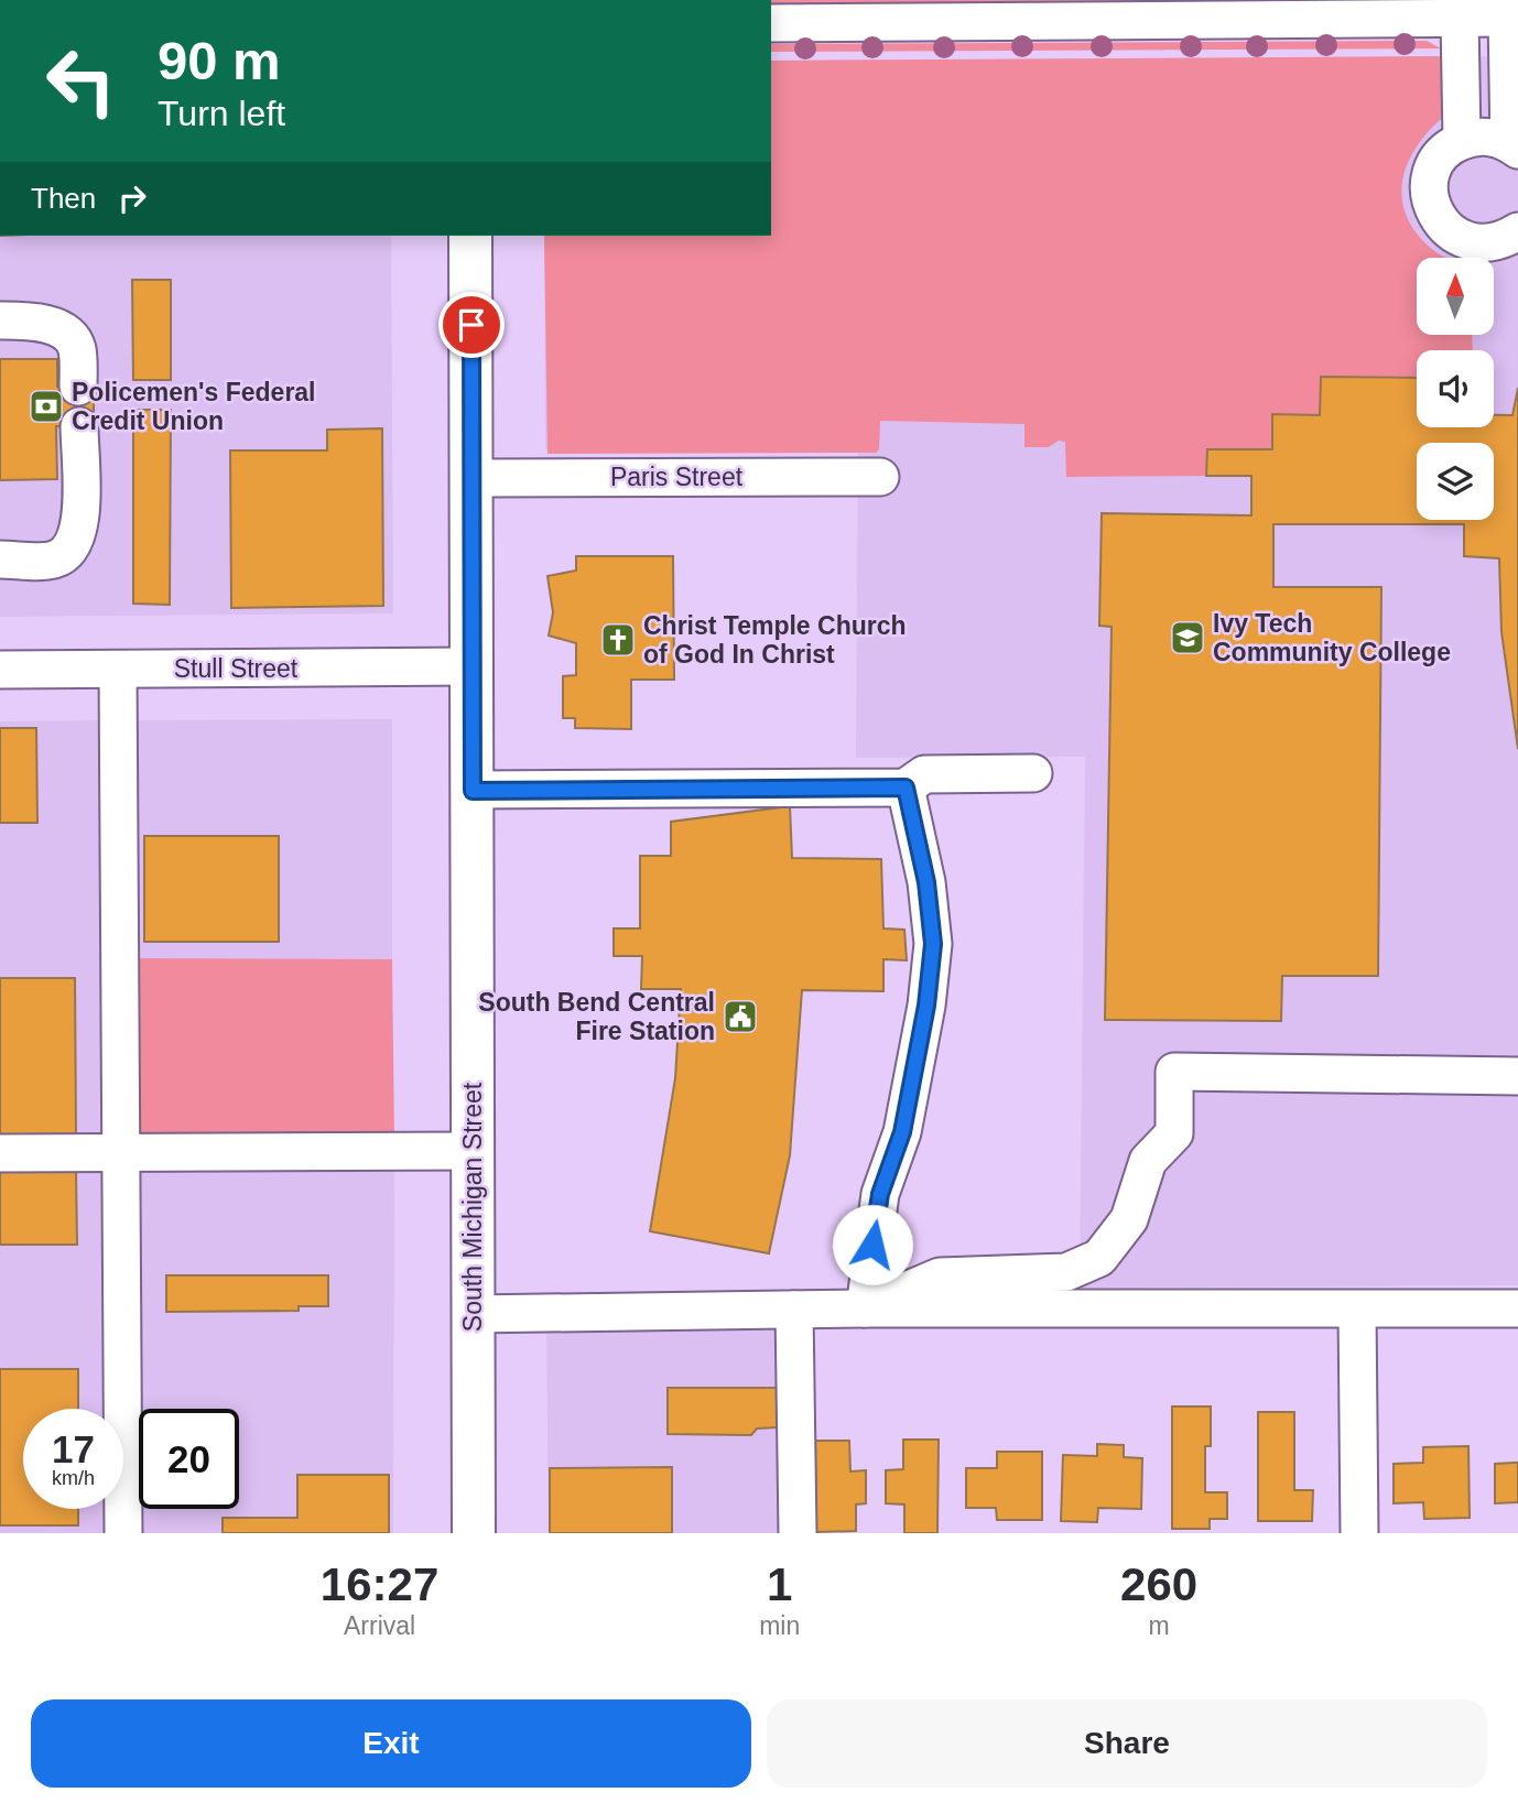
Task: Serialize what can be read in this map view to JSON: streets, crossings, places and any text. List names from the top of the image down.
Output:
{
  "streets": {
    "main road": ["South Michigan Street"],
    "street": ["Paris Street", "Stull Street"]
  },
  "crossings": [
    ["Paris Street", "South Michigan Street"],
    ["Stull Street", "South Michigan Street"]
  ],
  "places": {
    "bank": ["Policemen's Federal Credit Union"],
    "school or university": ["Ivy Tech Community College"],
    "church": ["Christ Temple Church of God In Christ"],
    "public building": ["South Bend Central Fire Station"]
  },
  "north": "top",
  "page": {
    "turn": ["90 m", "Turn left"],
    "then": "Then",
    "speed": "17 km/h",
    "limit": "20",
    "eta": [
      "16:27",
      "Arrival",
      "1",
      "min",
      "260",
      "m"
    ],
    "buttons": ["Exit", "Share"]
  }
}
